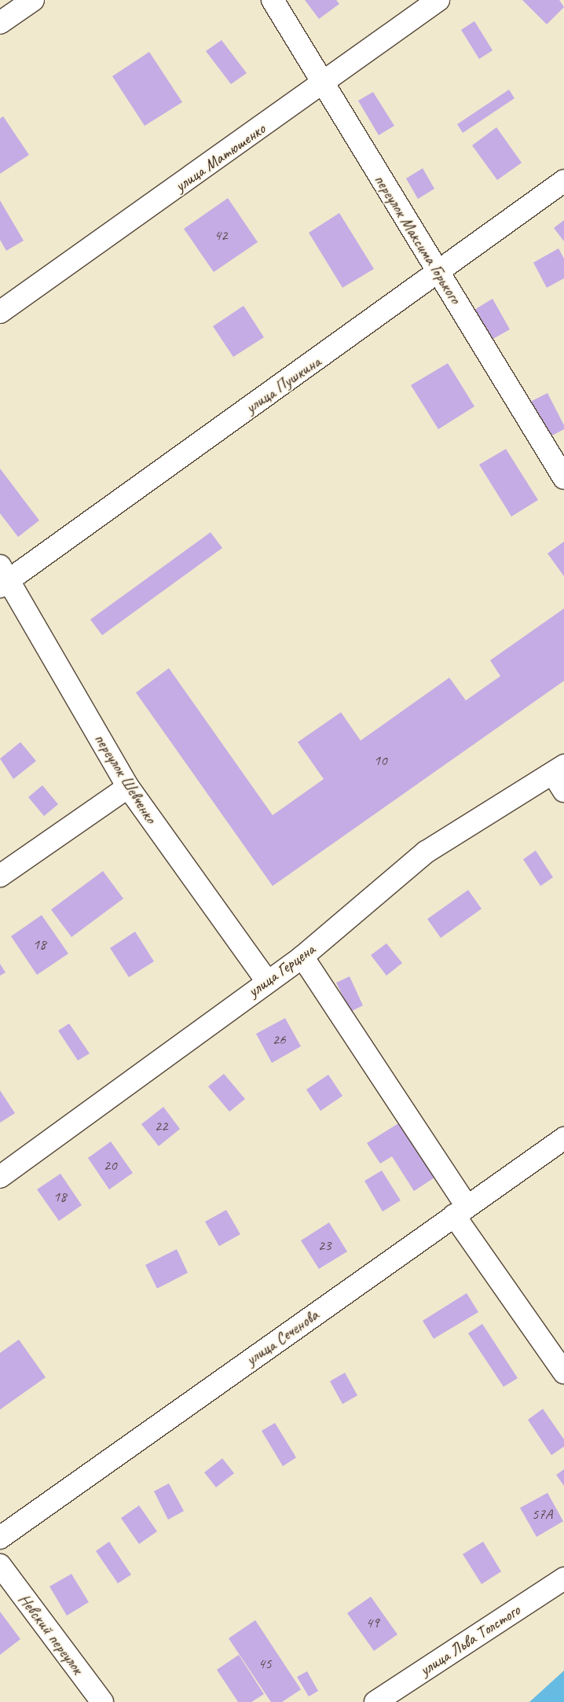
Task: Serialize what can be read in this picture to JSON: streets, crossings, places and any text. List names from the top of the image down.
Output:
{
  "streets": {
    "street": [
      "улица Матюшенко",
      "переулок Максима Горького",
      "улица Пушкина",
      "переулок Шевченко",
      "улица Герцена",
      "улица Сеченова",
      "Невский переулок",
      "улица Льва Толстого"
    ]
  },
  "crossings": [
    ["улица Матюшенко", "переулок Максима Горького"],
    ["переулок Максима Горького", "улица Пушкина"],
    ["улица Пушкина", "переулок Шевченко"],
    ["переулок Шевченко", "улица Герцена"]
  ],
  "house_numbers": [
    "42",
    "10",
    "18",
    "26",
    "22",
    "20",
    "18",
    "23",
    "57А",
    "49",
    "45"
  ]
}
